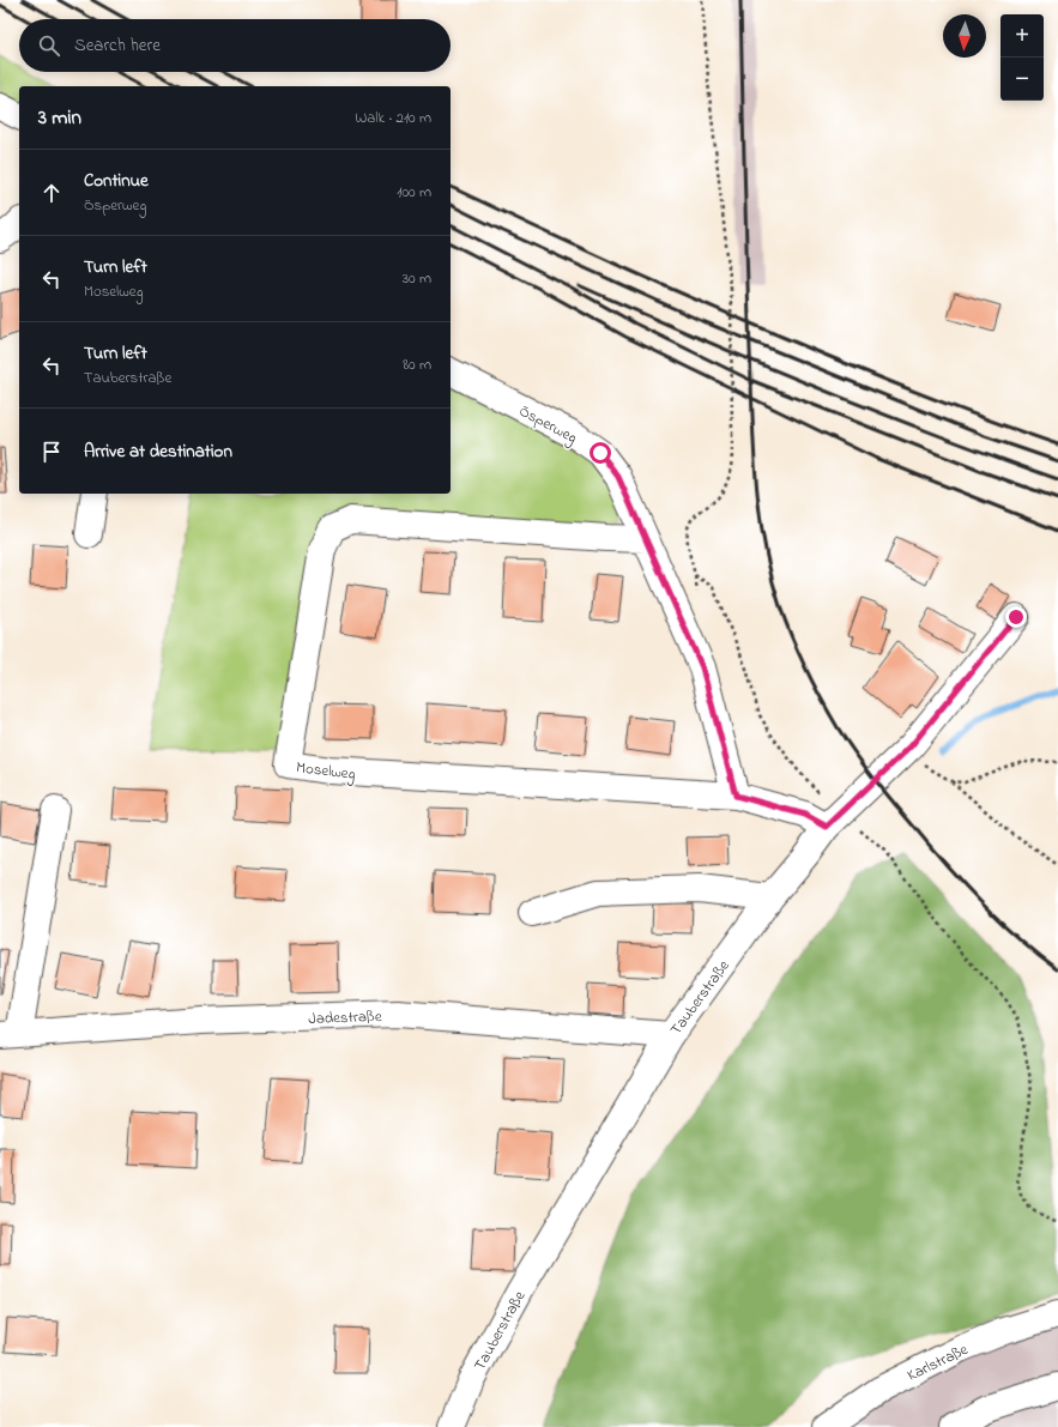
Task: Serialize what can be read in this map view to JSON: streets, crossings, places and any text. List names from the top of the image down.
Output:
{
  "streets": {
    "street": [
      "Ösperweg",
      "Moselweg",
      "Tauberstraße",
      "Jadestraße",
      "Karlstraße"
    ]
  },
  "crossings": [
    ["Ösperweg", "Moselweg"],
    ["Moselweg", "Tauberstraße"],
    ["Tauberstraße", "Jadestraße"]
  ],
  "north": "bottom",
  "page": {
    "map_buttons": ["+", "−"],
    "search": "Search here",
    "heading": ["3 min", "Walk · 210 m"],
    "list": [
      ["Continue", "Ösperweg", "100 m"],
      ["Turn left", "Moselweg", "30 m"],
      ["Turn left", "Tauberstraße", "80 m"],
      "Arrive at destination"
    ]
  }
}
